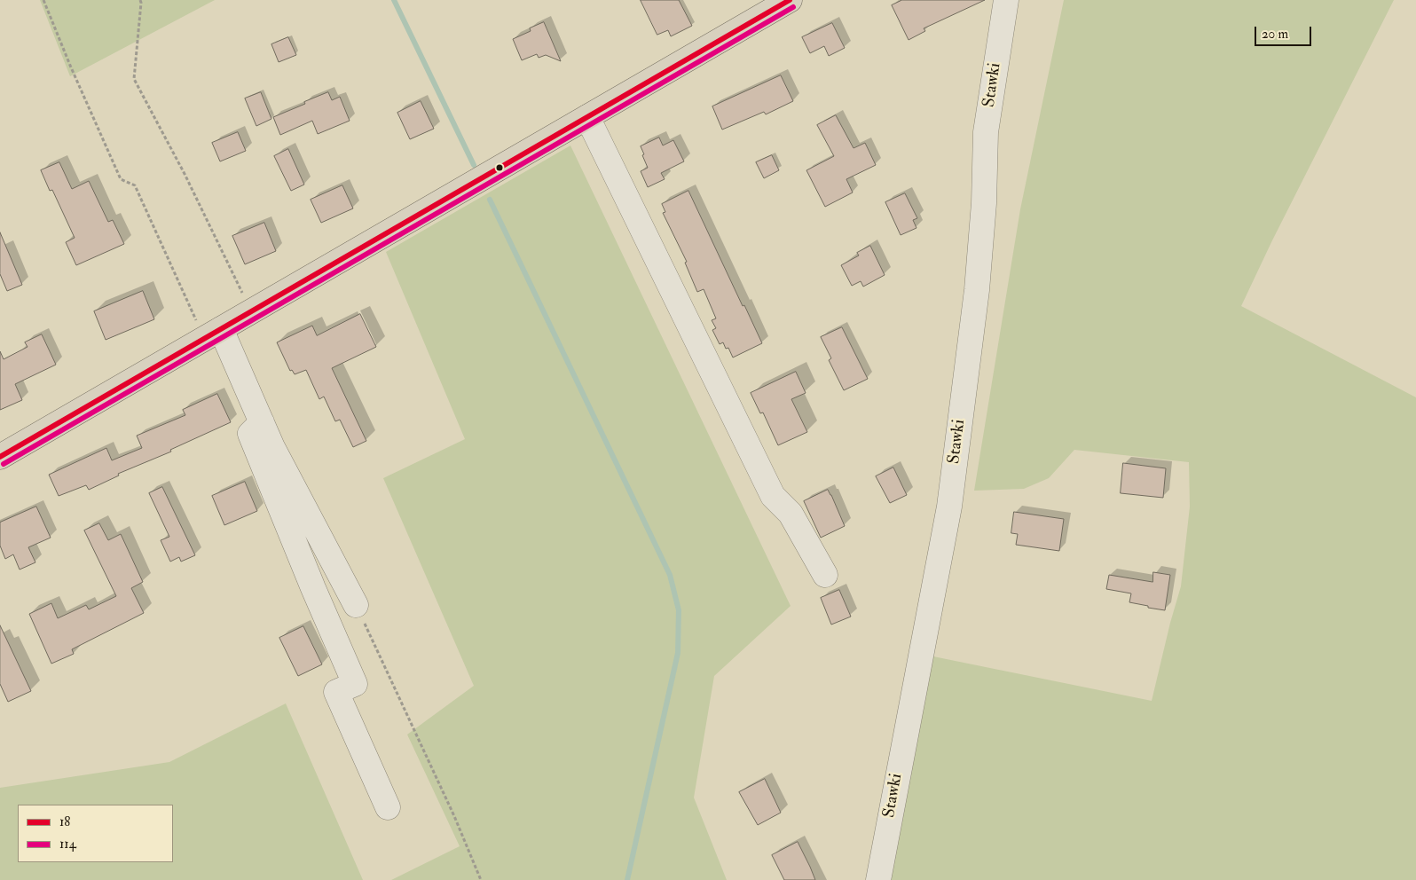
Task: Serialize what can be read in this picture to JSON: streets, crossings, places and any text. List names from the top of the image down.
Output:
{
  "streets": {
    "street": ["Stawki"]
  },
  "lines": ["transit line 18", "transit line 114"],
  "legend": ["18", "114"],
  "scale_bar": "20 m"
}
